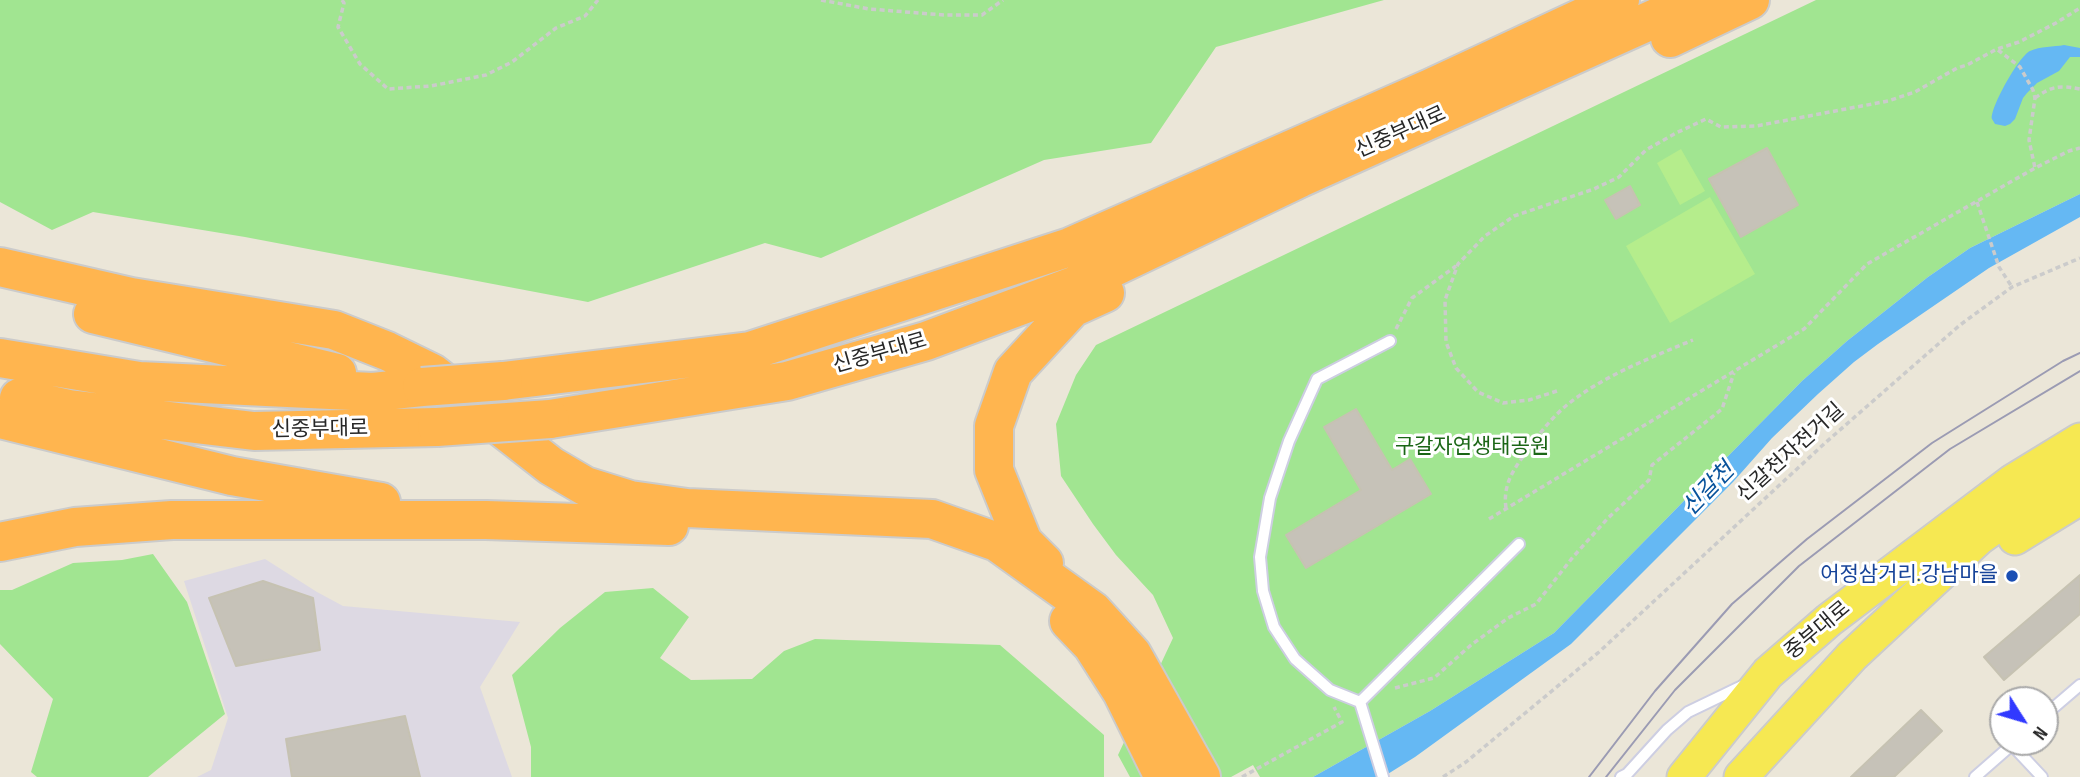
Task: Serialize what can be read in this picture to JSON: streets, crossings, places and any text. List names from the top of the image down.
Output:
{
  "streets": {
    "highway": ["신중부대로"],
    "main road": ["중부대로"],
    "path": ["신갈천자전거길"]
  },
  "water": ["신갈천"],
  "parks": ["구갈자연생태공원"],
  "places": ["어정삼거리.강남마을"],
  "north": "bottom right"
}
